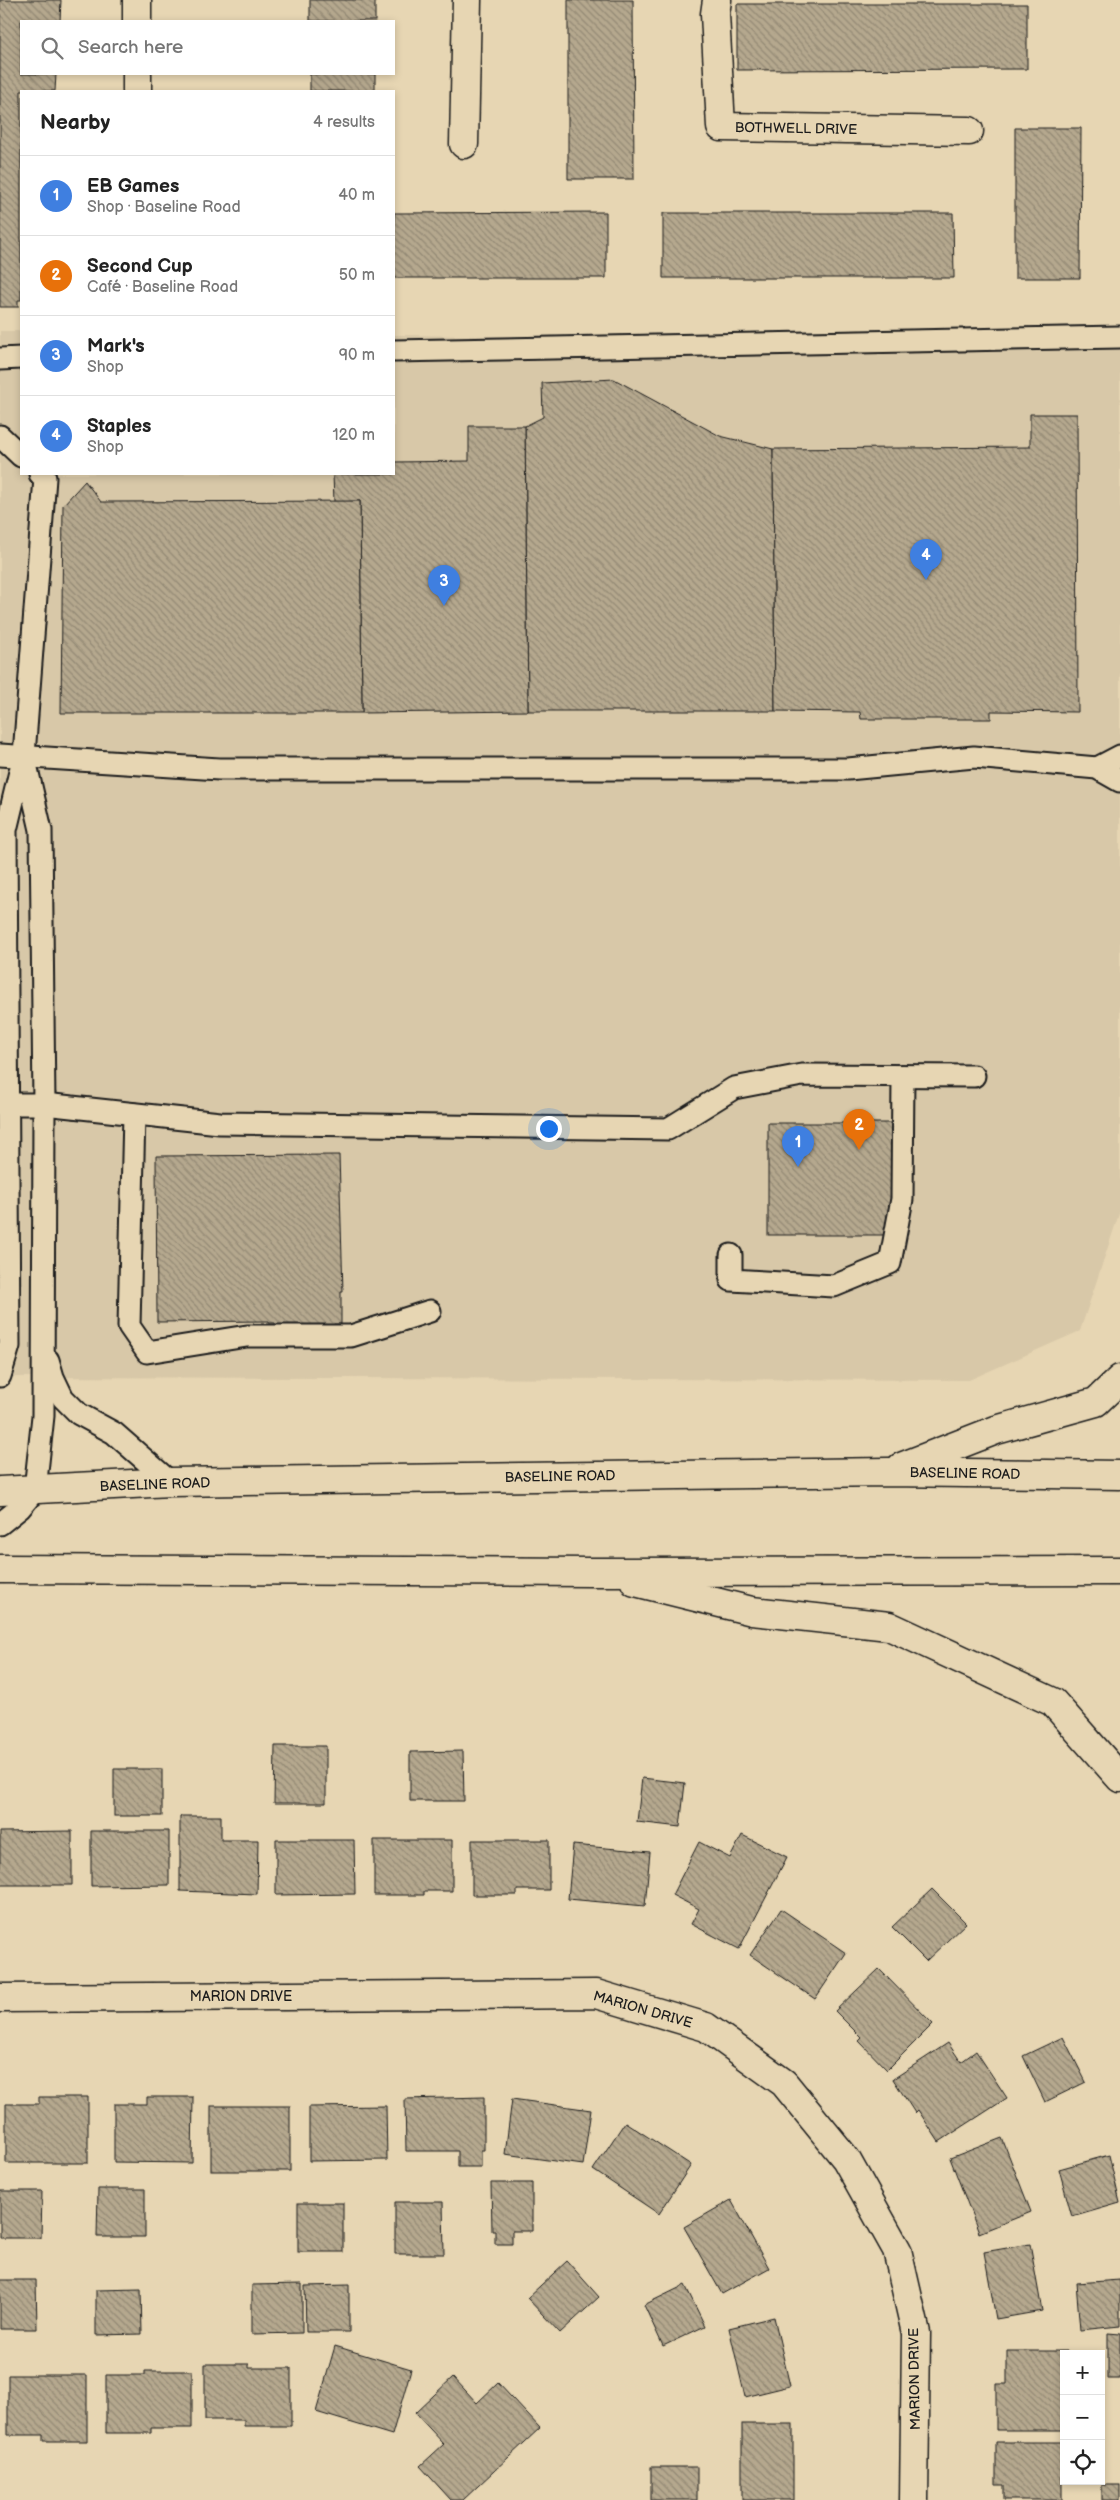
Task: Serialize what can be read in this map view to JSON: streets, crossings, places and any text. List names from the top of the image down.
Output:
{
  "streets": {
    "main road": ["BOTHWELL DRIVE", "BASELINE ROAD", "MARION DRIVE"]
  },
  "page": {
    "search": "Search here",
    "heading": ["Nearby", "4 results"],
    "list": [
      {
        "mark": "1",
        "name": "EB Games",
        "note": "Shop · Baseline Road",
        "value": "40 m"
      },
      {
        "mark": "2",
        "name": "Second Cup",
        "note": "Café · Baseline Road",
        "value": "50 m"
      },
      {
        "mark": "3",
        "name": "Mark's",
        "note": "Shop",
        "value": "90 m"
      },
      {
        "mark": "4",
        "name": "Staples",
        "note": "Shop",
        "value": "120 m"
      }
    ],
    "pins": [
      "4",
      "3",
      "2",
      "1"
    ],
    "map_buttons": ["+", "−"]
  }
}
